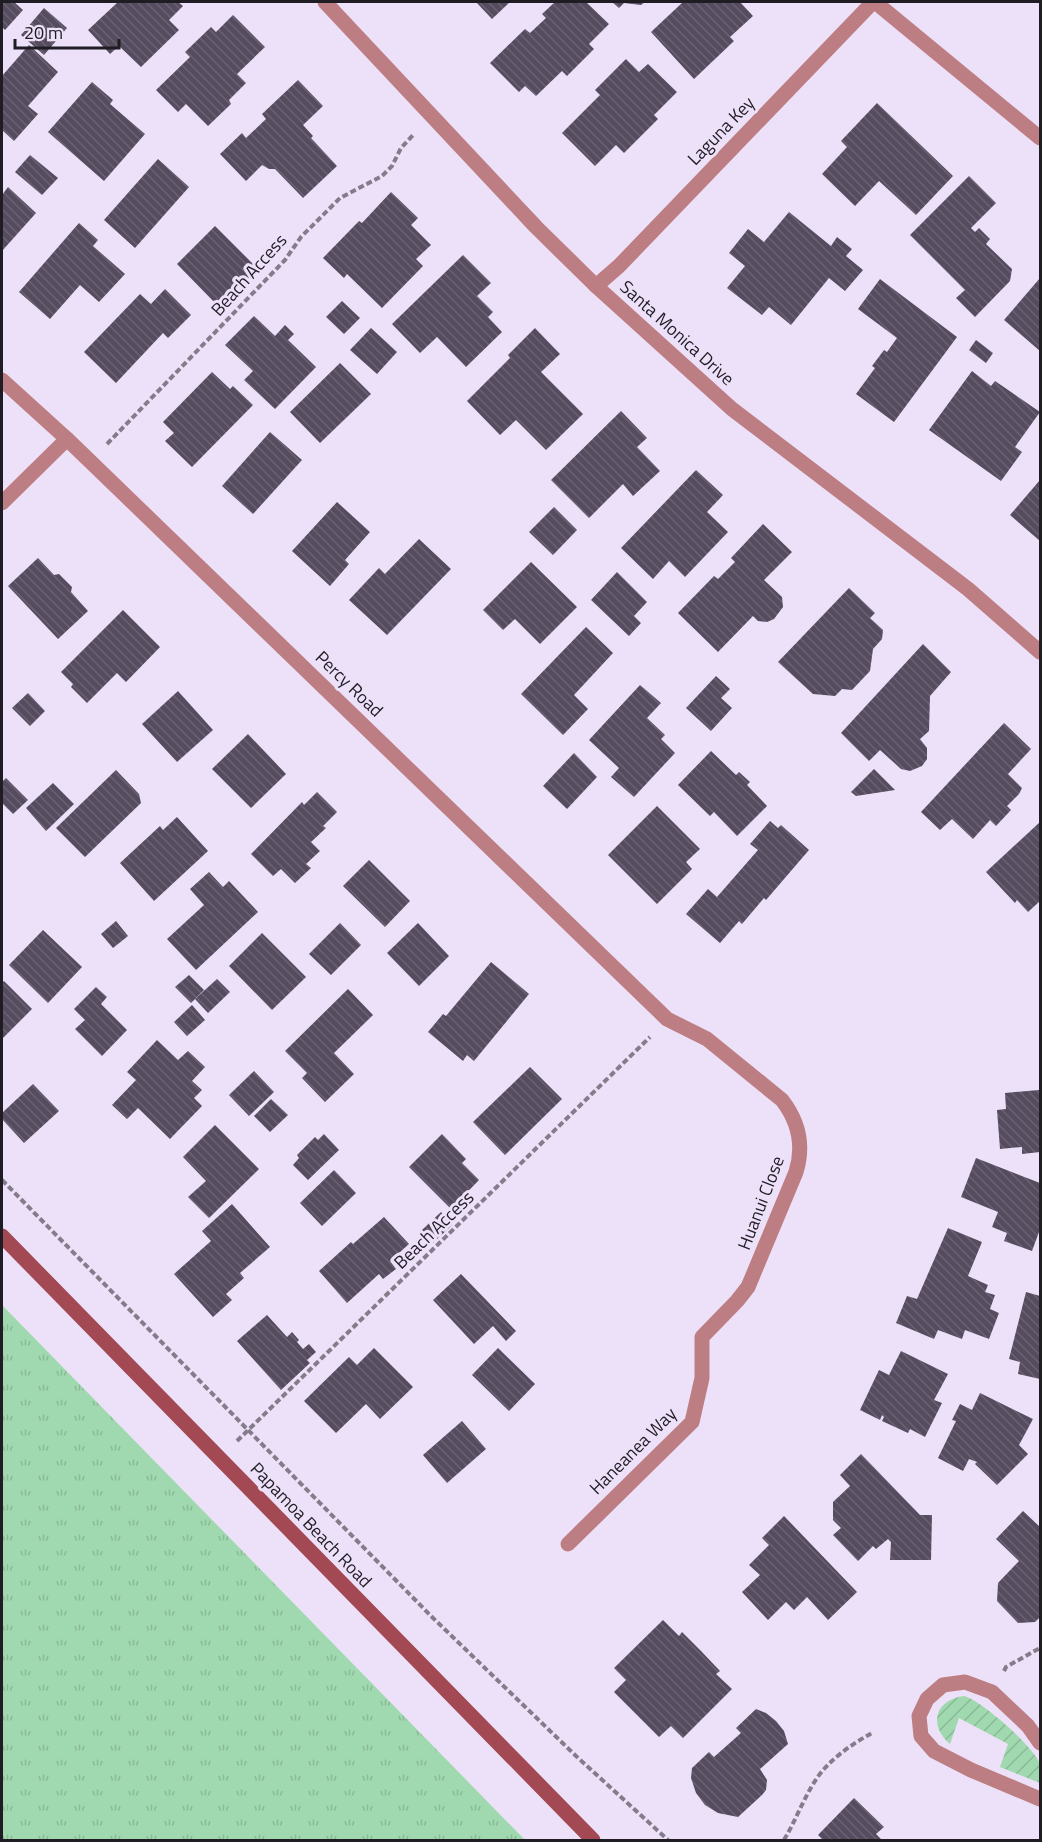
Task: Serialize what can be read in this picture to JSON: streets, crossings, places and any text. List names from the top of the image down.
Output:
{
  "streets": {
    "main road": ["Papamoa Beach Road"],
    "street": [
      "Laguna Key",
      "Santa Monica Drive",
      "Percy Road",
      "Huanui Close",
      "Haneanea Way"
    ],
    "path": ["Beach Access"]
  },
  "crossings": [
    ["Laguna Key", "Santa Monica Drive"],
    ["Beach Access", "Santa Monica Drive"],
    ["Beach Access", "Percy Road"],
    ["Beach Access", "Huanui Close"],
    ["Beach Access", "Papamoa Beach Road"],
    ["Percy Road", "Huanui Close"],
    ["Huanui Close", "Haneanea Way"]
  ],
  "scale_bar": "20 m"
}
